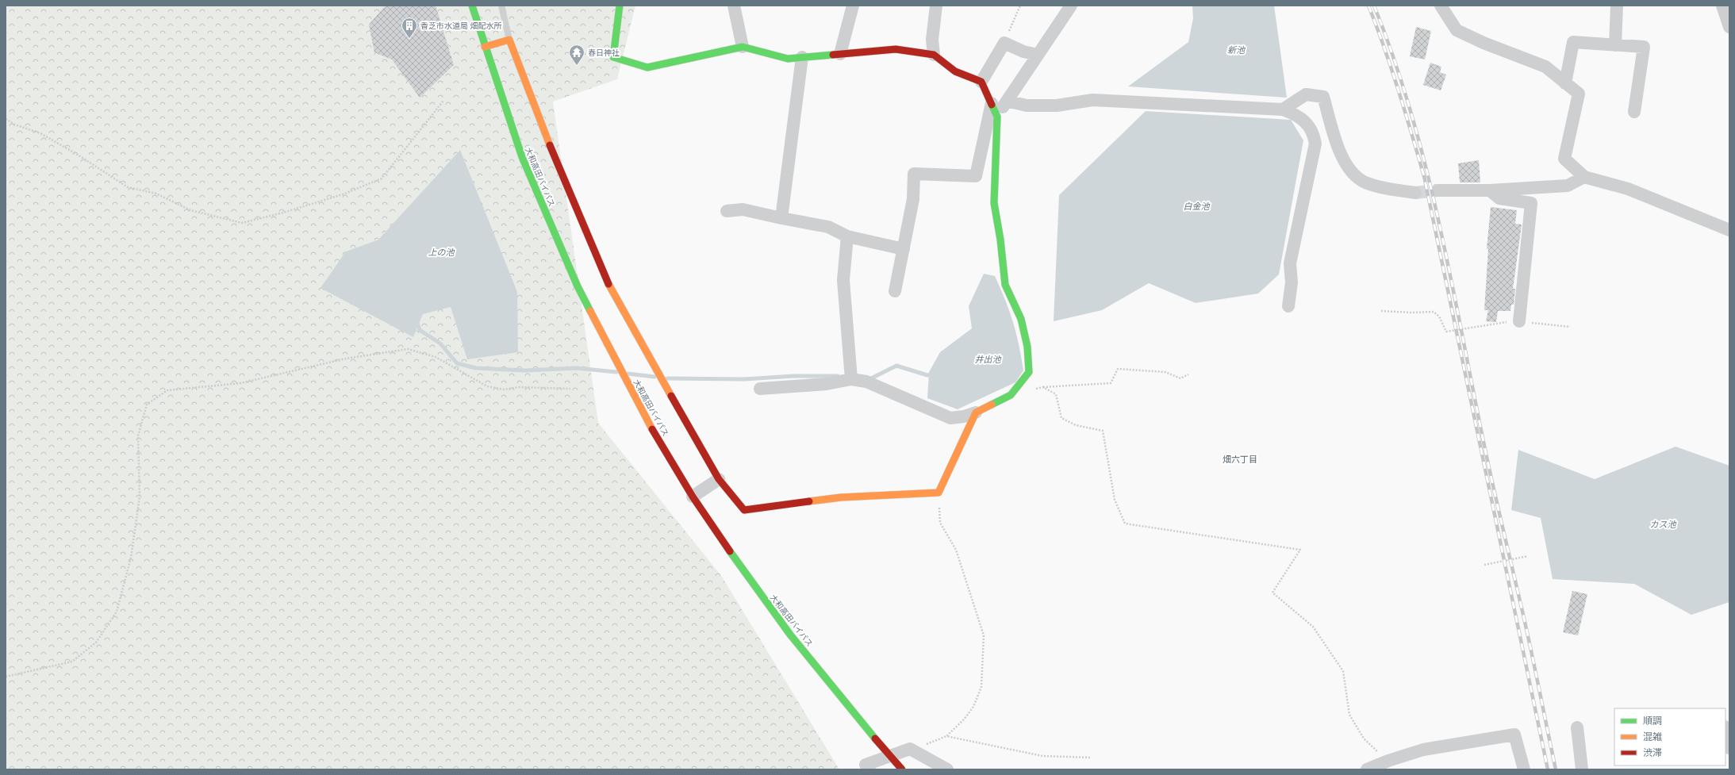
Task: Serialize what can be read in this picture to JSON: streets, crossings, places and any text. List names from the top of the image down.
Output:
{
  "streets": {
    "main road": ["大和高田バイパス"]
  },
  "districts": ["畑六丁目"],
  "water": [
    "新池",
    "白金池",
    "上の池",
    "井出池",
    "カス池"
  ],
  "places": {
    "building": ["香芝市水道局 畑配水所"],
    "temple": ["春日神社"]
  },
  "legend": ["順調", "混雑", "渋滞"]
}
